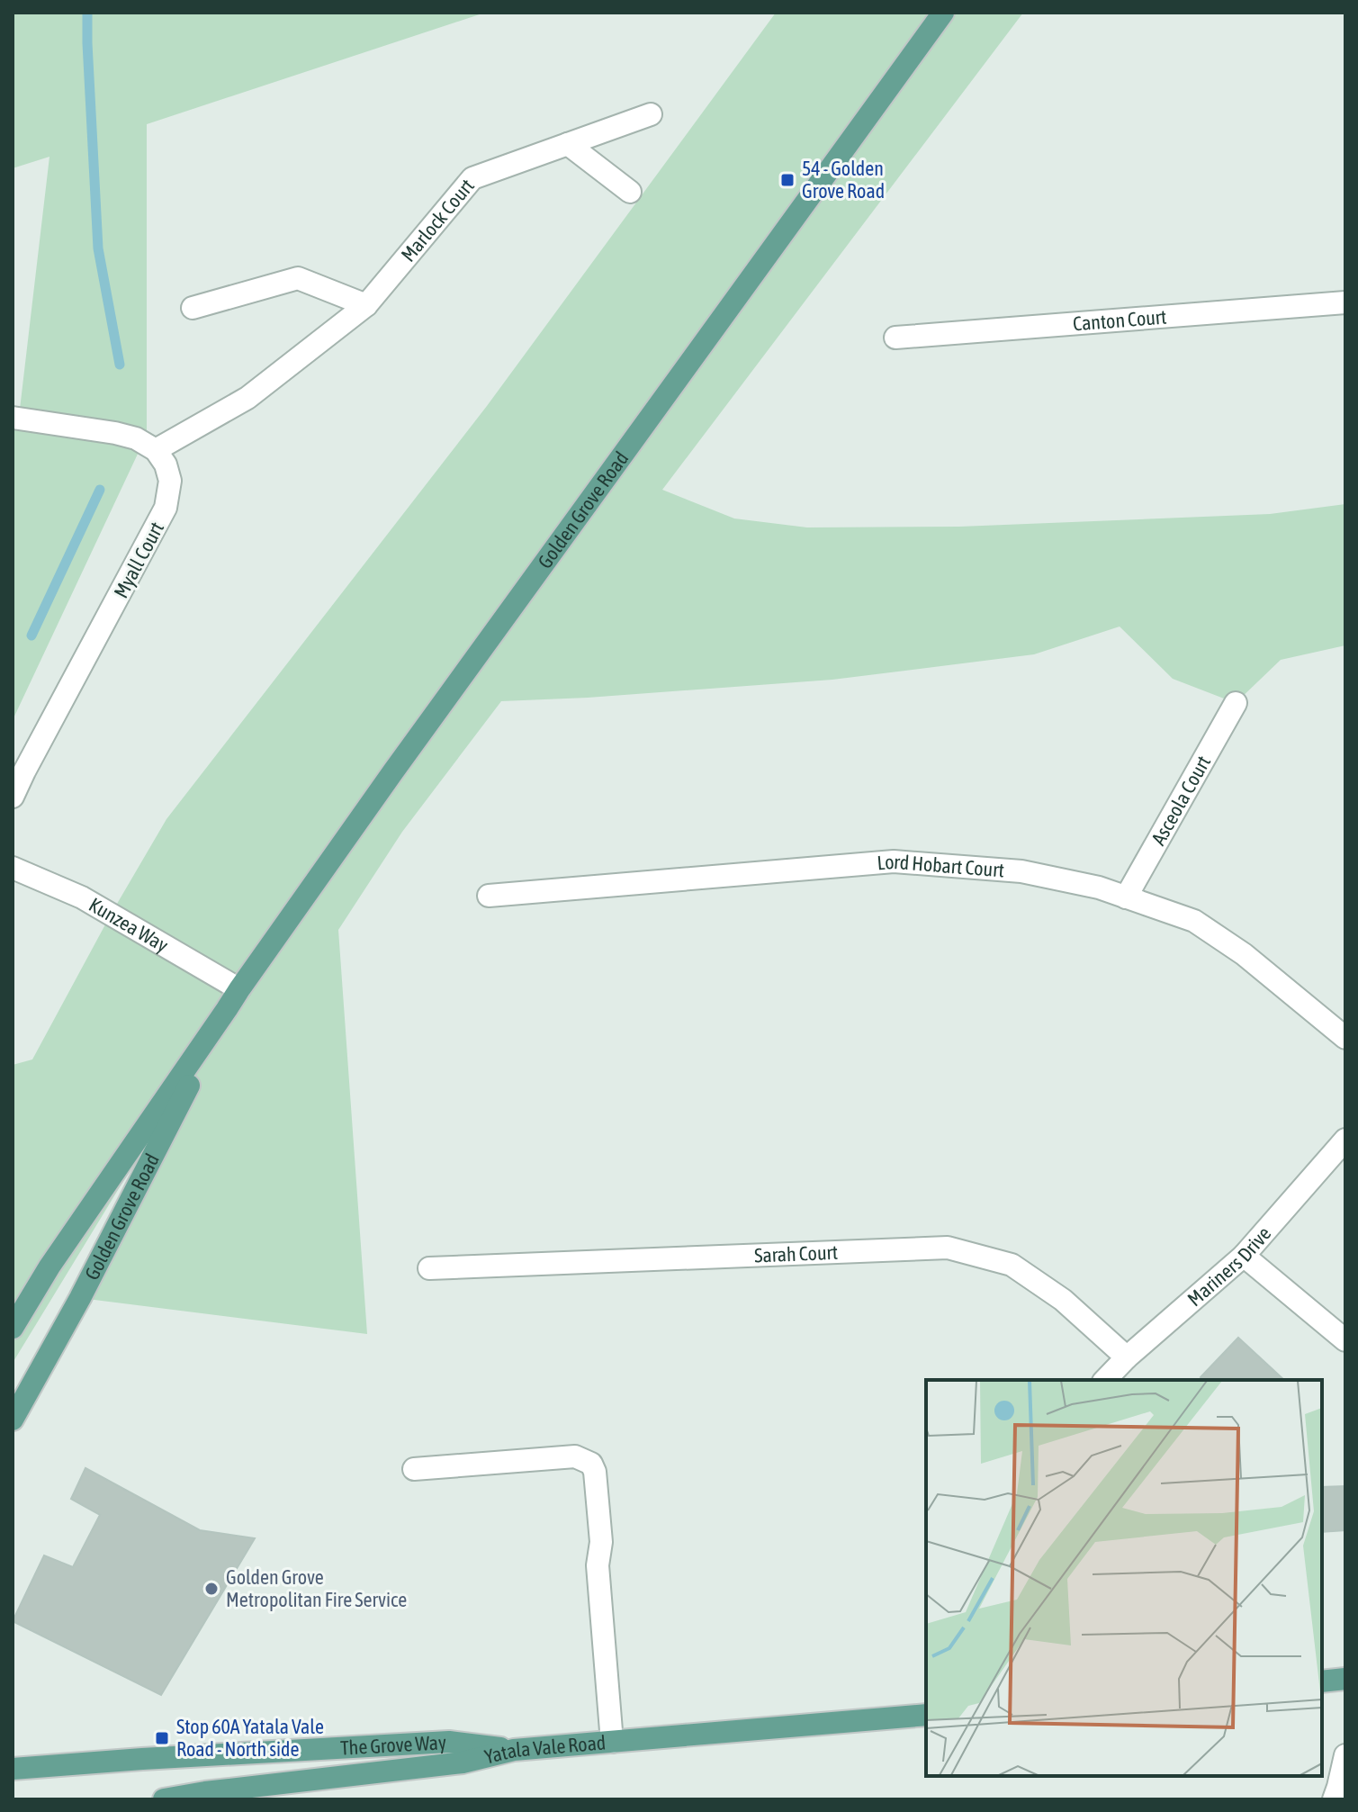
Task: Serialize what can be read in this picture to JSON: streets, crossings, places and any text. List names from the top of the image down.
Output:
{
  "streets": {
    "main road": ["Golden Grove Road", "The Grove Way", "Yatala Vale Road"],
    "street": [
      "Marlock Court",
      "Canton Court",
      "Myall Court",
      "Asceola Court",
      "Lord Hobart Court",
      "Kunzea Way",
      "Sarah Court",
      "Mariners Drive"
    ]
  },
  "crossings": [
    ["Marlock Court", "Myall Court"],
    ["Golden Grove Road", "Kunzea Way"],
    ["Asceola Court", "Lord Hobart Court"],
    ["Sarah Court", "Mariners Drive"],
    ["The Grove Way", "Yatala Vale Road"]
  ],
  "places": {
    "transit": ["54 - Golden Grove Road", "Stop 60A Yatala Vale Road - North side"],
    "other": ["Golden Grove Metropolitan Fire Service"]
  }
}
